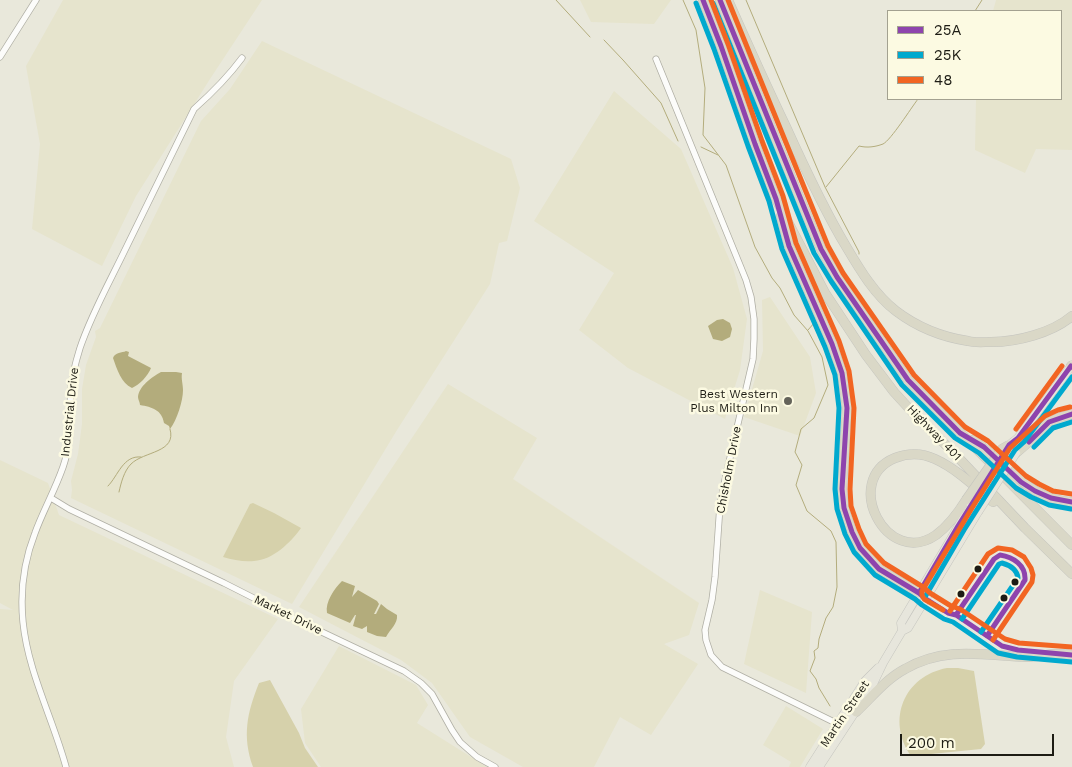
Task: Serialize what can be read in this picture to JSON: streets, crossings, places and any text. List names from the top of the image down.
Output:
{
  "streets": {
    "highway": ["Highway 401"],
    "main road": ["Martin Street"],
    "street": ["Industrial Drive", "Chisholm Drive", "Market Drive"]
  },
  "crossings": [
    ["Industrial Drive", "Market Drive"],
    ["Chisholm Drive", "Martin Street"]
  ],
  "places": ["Best Western Plus Milton Inn"],
  "lines": ["transit line 25A", "transit line 48", "transit line 25K"],
  "legend": ["25A", "25K", "48"],
  "scale_bar": "200 m"
}
